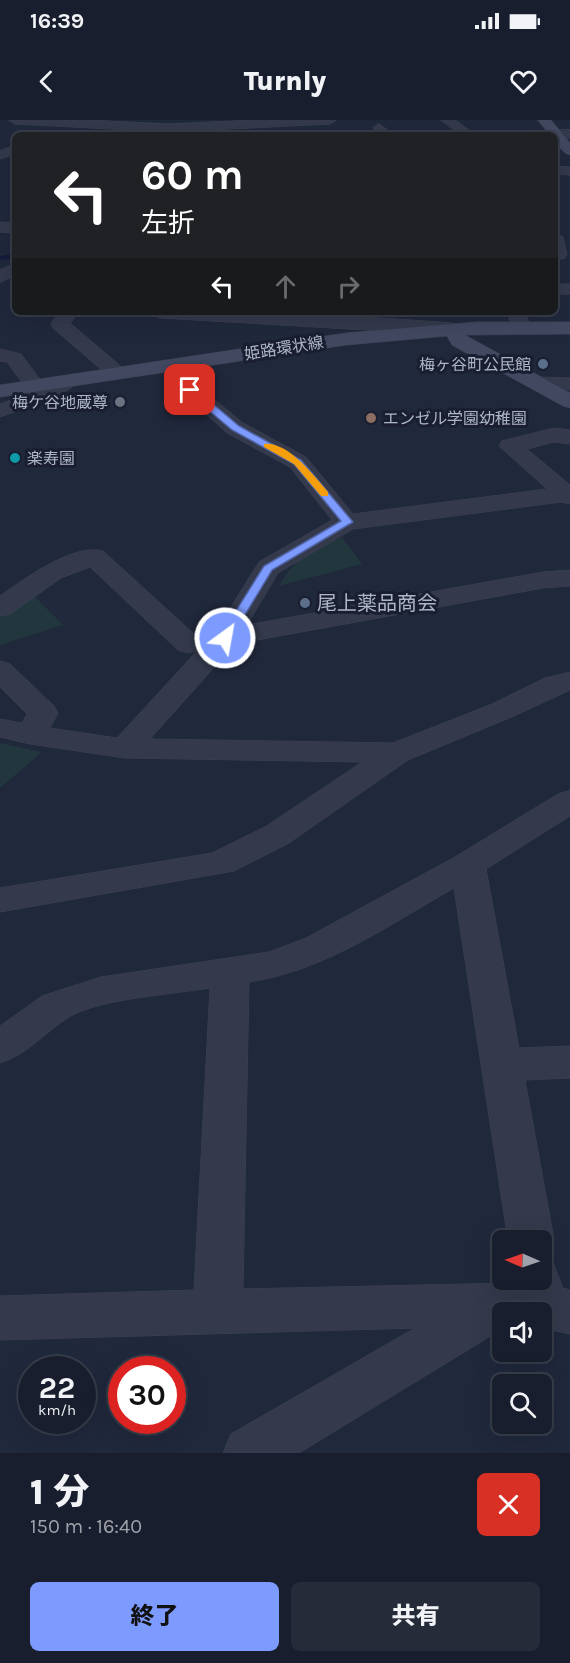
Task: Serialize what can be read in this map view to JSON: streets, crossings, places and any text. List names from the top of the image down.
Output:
{
  "streets": {
    "main road": ["姫路環状線"]
  },
  "places": [
    "梅ヶ谷町公民館",
    "梅ケ谷地蔵尊",
    "エンゼル学園幼稚園",
    "楽寿園",
    "尾上薬品商会"
  ],
  "north": "left",
  "page": {
    "status": "16:39",
    "header": "Turnly",
    "turn": ["60 m", "左折"],
    "speed": "22 km/h",
    "limit": "30",
    "heading": ["1 分", "150 m · 16:40"],
    "buttons": ["終了", "共有"]
  }
}
